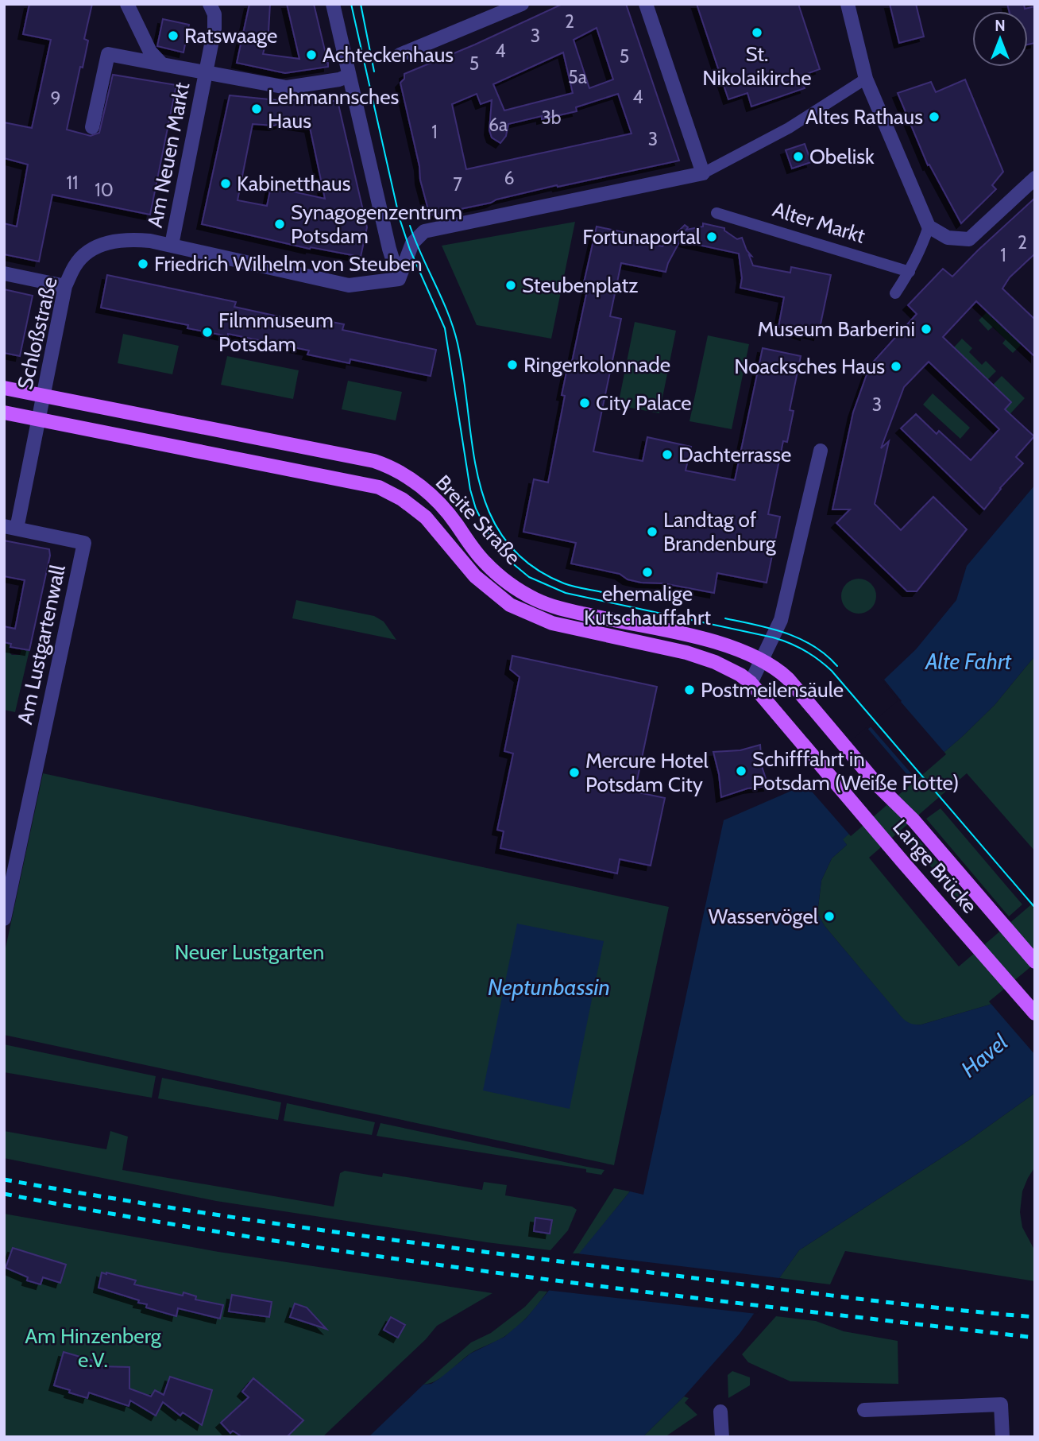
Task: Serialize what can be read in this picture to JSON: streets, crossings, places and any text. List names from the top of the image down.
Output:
{
  "streets": {
    "main road": ["Breite Straße", "Lange Brücke"],
    "street": [
      "Am Neuen Markt",
      "Alter Markt",
      "Schloßstraße",
      "Am Lustgartenwall"
    ]
  },
  "crossings": [
    ["Am Neuen Markt", "Schloßstraße"],
    ["Schloßstraße", "Breite Straße"],
    ["Schloßstraße", "Am Lustgartenwall"],
    ["Breite Straße", "Lange Brücke"]
  ],
  "water": ["Alte Fahrt", "Neptunbassin", "Havel"],
  "parks": ["Neuer Lustgarten", "Am Hinzenberg e.V."],
  "places": [
    "St. Nikolaikirche",
    "Ratswaage",
    "Achteckenhaus",
    "Lehmannsches Haus",
    "Altes Rathaus",
    "Obelisk",
    "Kabinetthaus",
    "Synagogenzentrum Potsdam",
    "Fortunaportal",
    "Friedrich Wilhelm von Steuben",
    "Steubenplatz",
    "Museum Barberini",
    "Filmmuseum Potsdam",
    "Ringerkolonnade",
    "Noacksches Haus",
    "City Palace",
    "Dachterrasse",
    "Landtag of Brandenburg",
    "ehemalige Kutschauffahrt",
    "Postmeilensäule",
    "Schifffahrt in Potsdam (Weiße Flotte)",
    "Mercure Hotel Potsdam City",
    "Wasservögel"
  ],
  "house_numbers": [
    "2",
    "3",
    "4",
    "5",
    "5",
    "5a",
    "4",
    "9",
    "3b",
    "6a",
    "1",
    "3",
    "6",
    "11",
    "7",
    "10",
    "2",
    "1",
    "3"
  ],
  "north": "top"
}
